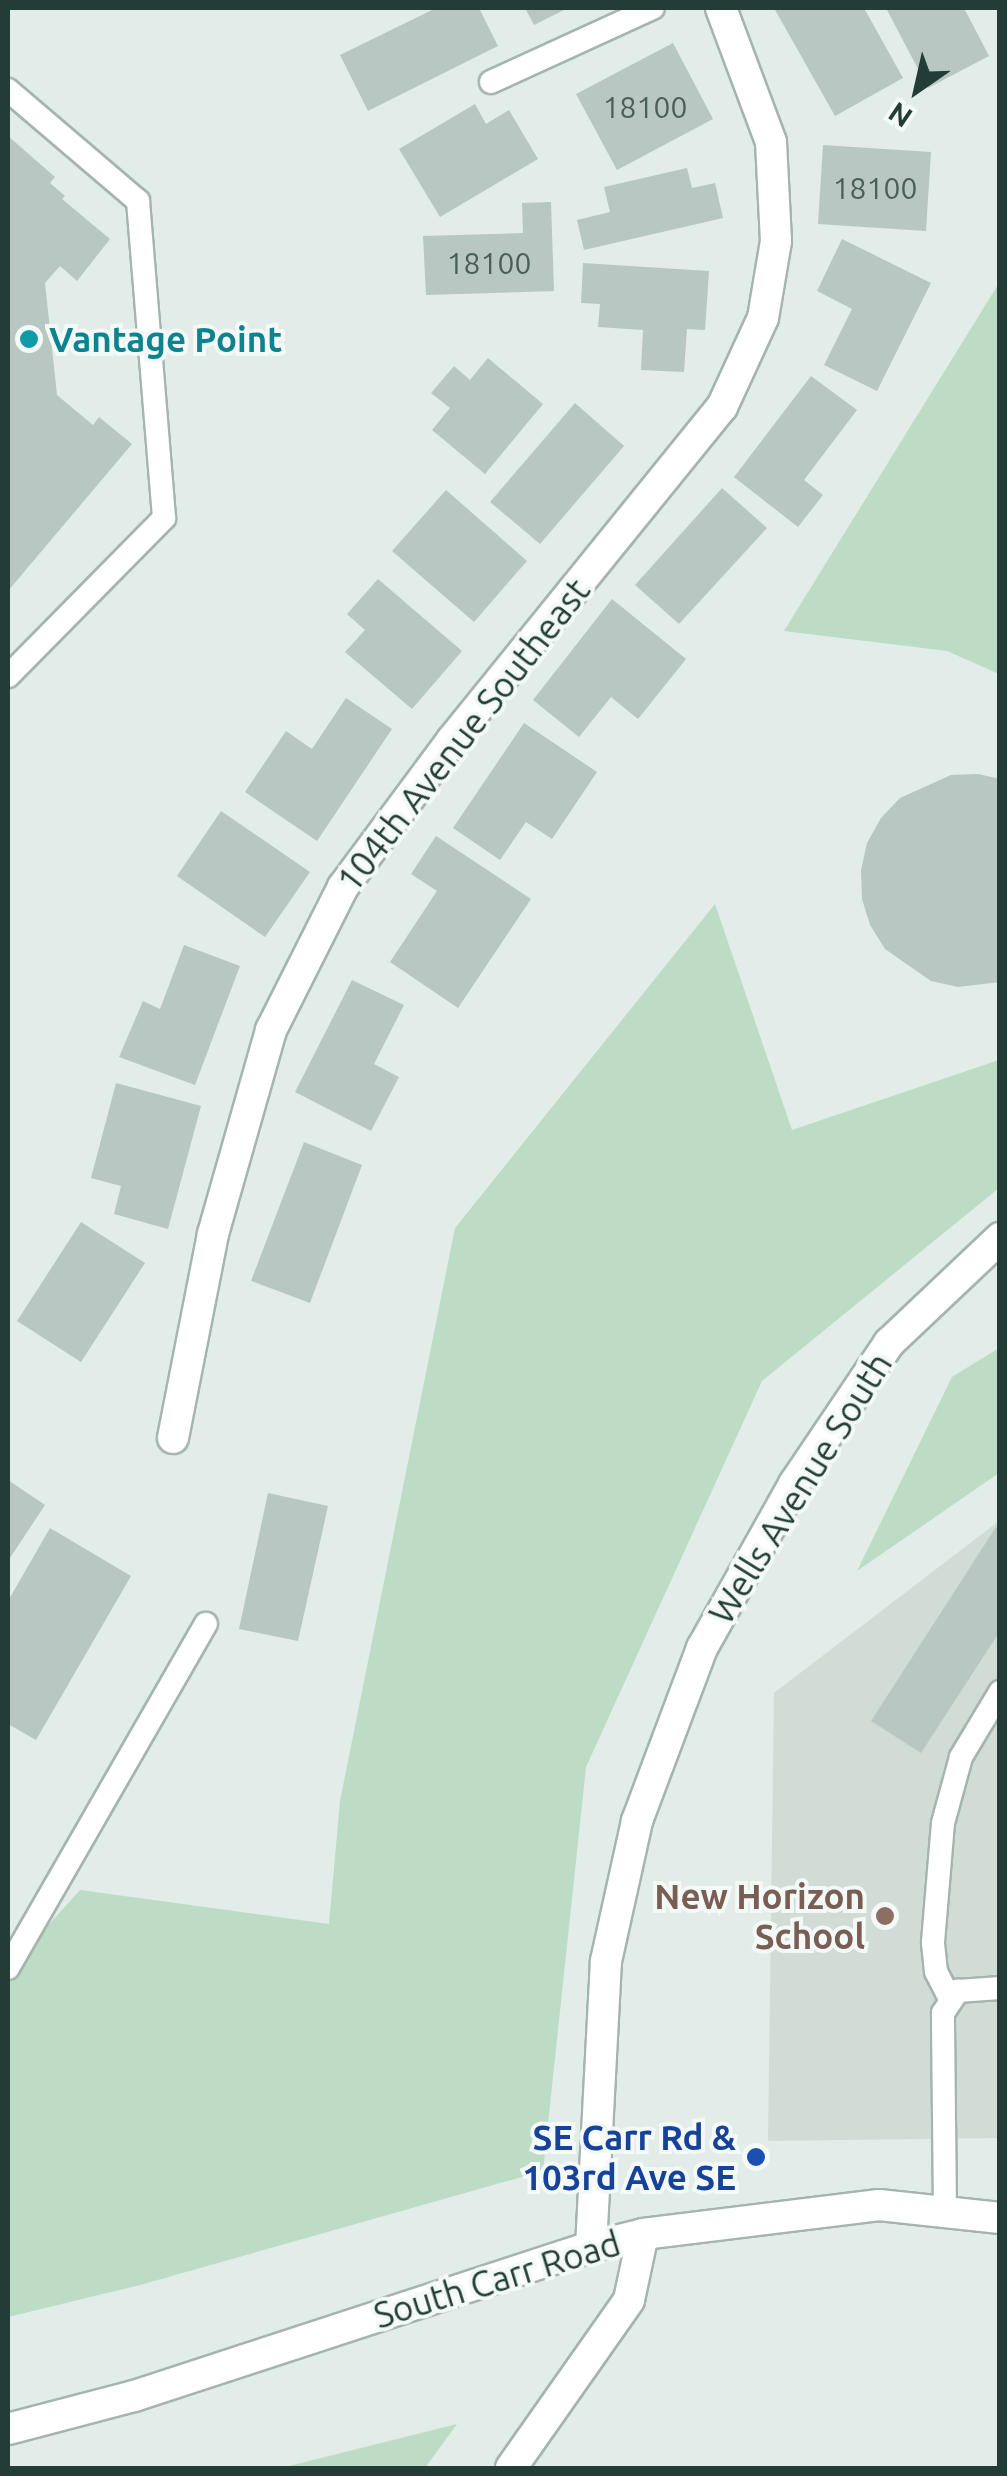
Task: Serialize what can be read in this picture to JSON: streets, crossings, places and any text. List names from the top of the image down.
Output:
{
  "streets": {
    "street": ["104th Avenue Southeast", "Wells Avenue South", "South Carr Road"]
  },
  "crossings": [
    ["Wells Avenue South", "South Carr Road"]
  ],
  "places": ["Vantage Point", "New Horizon School", "SE Carr Rd & 103rd Ave SE"],
  "house_numbers": ["18100", "18100", "18100"],
  "north": "bottom left"
}
